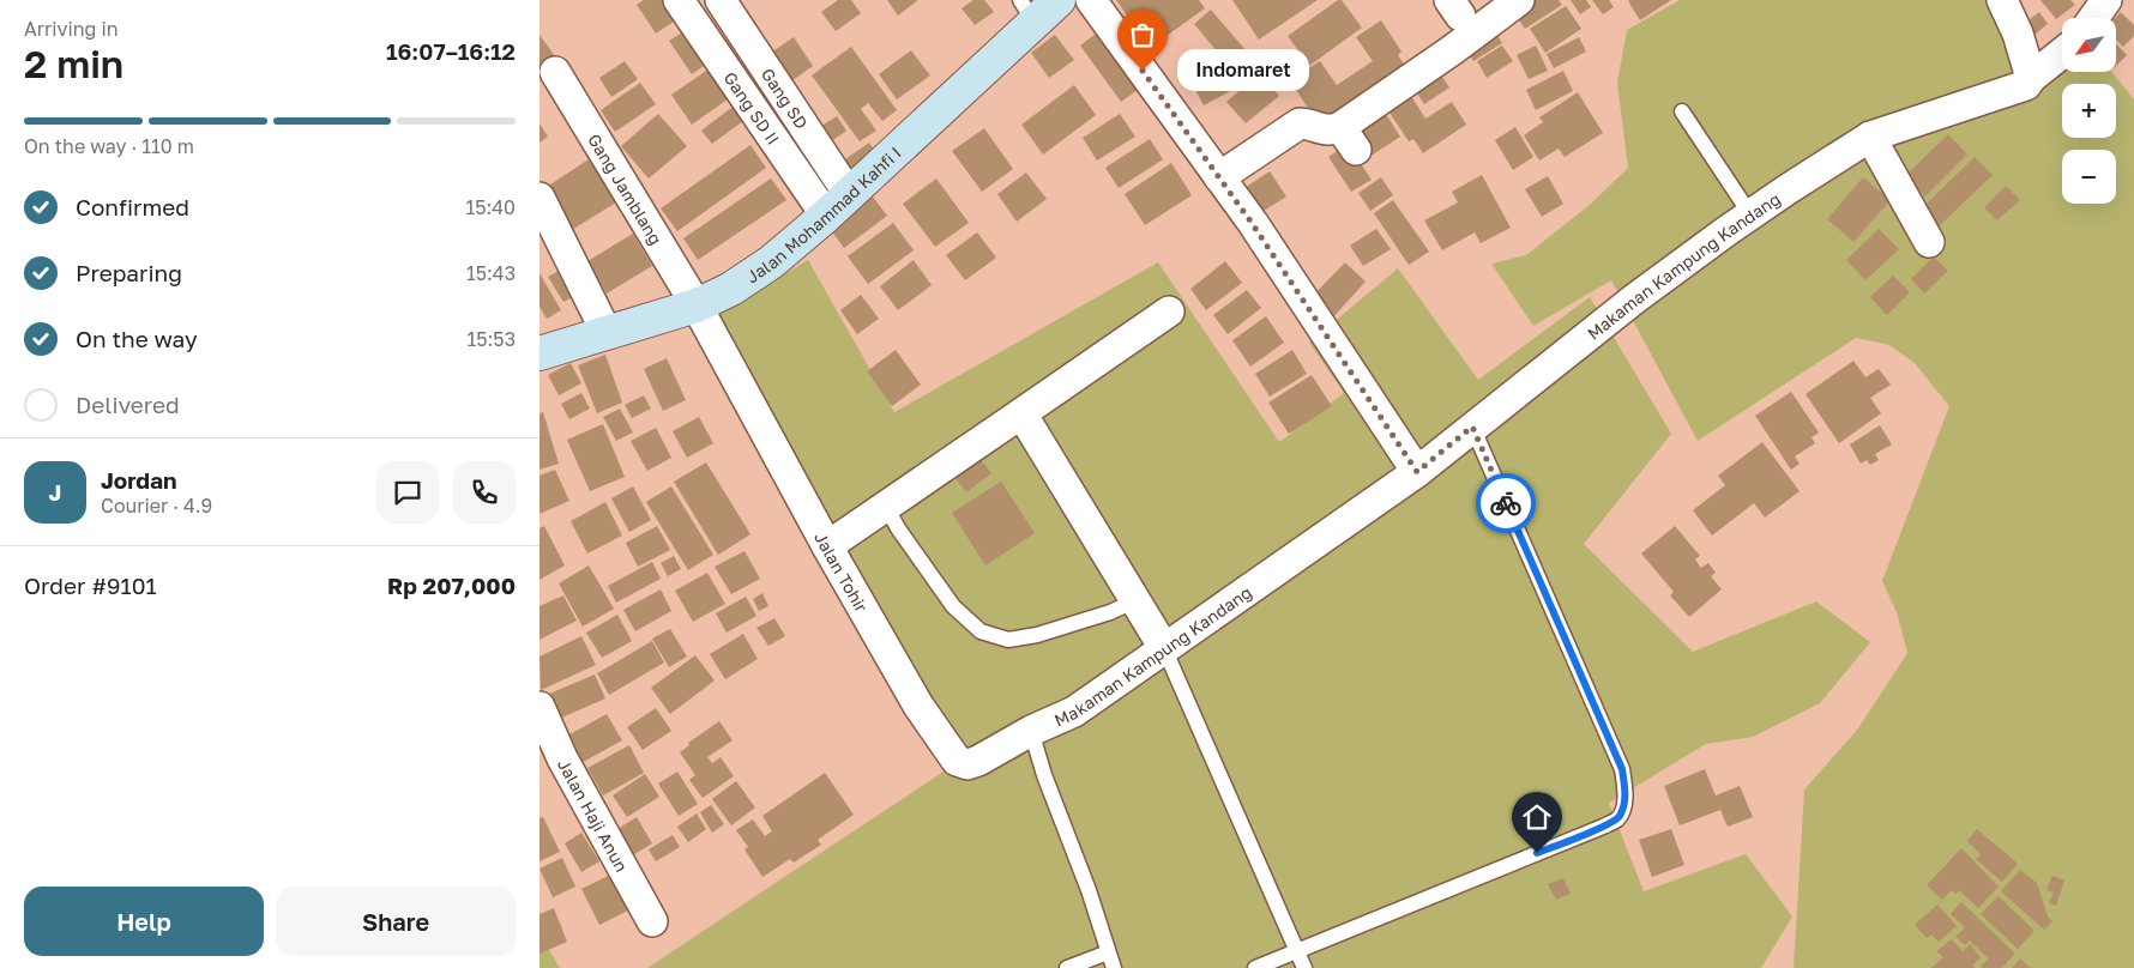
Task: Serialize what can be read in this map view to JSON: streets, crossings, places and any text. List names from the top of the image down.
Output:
{
  "streets": {
    "main road": ["Jalan Mohammad Kahfi I"],
    "street": [
      "Gang SD",
      "Gang SD II",
      "Gang Jamblang",
      "Makaman Kampung Kandang",
      "Jalan Tohir",
      "Jalan Haji Anun"
    ]
  },
  "crossings": [
    ["Gang SD", "Gang SD II"],
    ["Gang SD", "Jalan Mohammad Kahfi I"],
    ["Gang SD II", "Jalan Mohammad Kahfi I"],
    ["Gang Jamblang", "Jalan Mohammad Kahfi I"],
    ["Gang Jamblang", "Jalan Tohir"],
    ["Jalan Mohammad Kahfi I", "Jalan Tohir"],
    ["Makaman Kampung Kandang", "Jalan Tohir"]
  ],
  "places": ["Indomaret"],
  "north": "bottom left",
  "page": {
    "heading": ["2 min", "Arriving in", "16:07–16:12"],
    "panel": [
      "Jordan",
      "Courier · 4.9",
      "Order #9101",
      "Rp 207,000"
    ],
    "map_buttons": ["+", "−"],
    "bubble": "Indomaret",
    "bar": "On the way · 110 m",
    "list": [
      ["Confirmed", "15:40"],
      ["Preparing", "15:43"],
      ["On the way", "15:53"],
      "Delivered"
    ],
    "round": "J",
    "buttons": ["Help", "Share"]
  }
}
